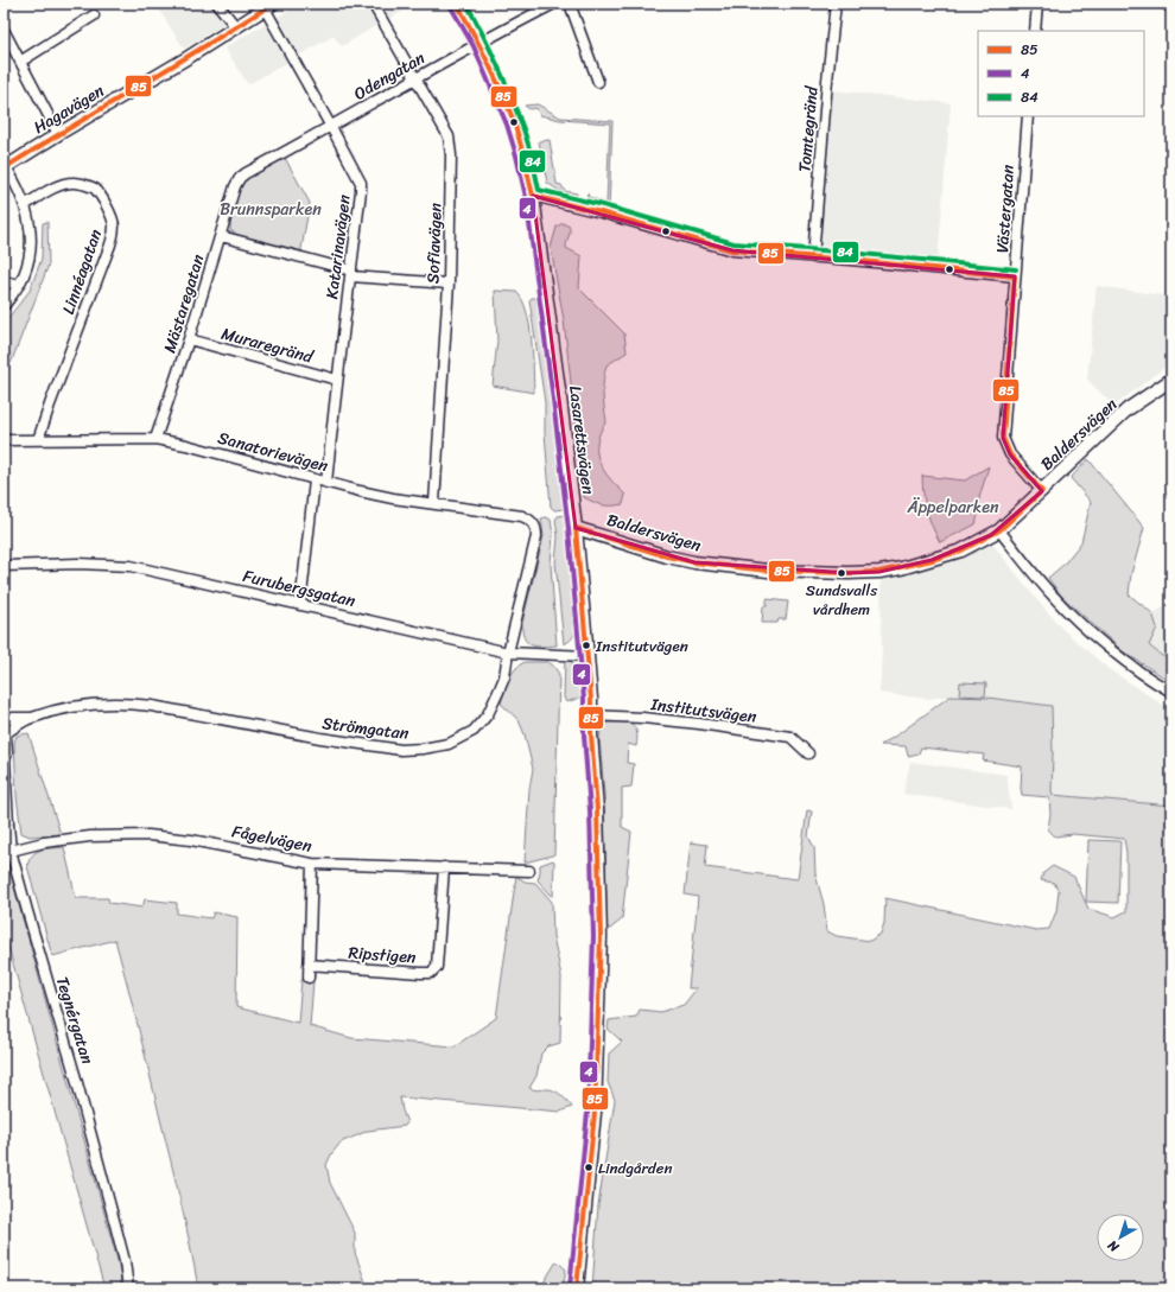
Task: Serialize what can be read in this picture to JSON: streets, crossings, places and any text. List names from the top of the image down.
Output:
{
  "streets": {
    "street": [
      "Odengatan",
      "Hagavägen",
      "Tomtegränd",
      "Västergatan",
      "Sofiavägen",
      "Katarinavägen",
      "Linnéagatan",
      "Mästaregatan",
      "Muraregränd",
      "Baldersvägen",
      "Lasarettsvägen",
      "Sanatorievägen",
      "Furubergsgatan",
      "Institutsvägen",
      "Strömgatan",
      "Fågelvägen",
      "Ripstigen",
      "Tegnérgatan"
    ]
  },
  "crossings": [
    ["Odengatan", "Sofiavägen"],
    ["Odengatan", "Katarinavägen"],
    ["Odengatan", "Mästaregatan"],
    ["Odengatan", "Lasarettsvägen"],
    ["Hagavägen", "Katarinavägen"],
    ["Västergatan", "Baldersvägen"],
    ["Sofiavägen", "Sanatorievägen"],
    ["Katarinavägen", "Muraregränd"],
    ["Katarinavägen", "Sanatorievägen"],
    ["Linnéagatan", "Sanatorievägen"],
    ["Mästaregatan", "Muraregränd"],
    ["Mästaregatan", "Sanatorievägen"],
    ["Baldersvägen", "Lasarettsvägen"],
    ["Lasarettsvägen", "Furubergsgatan"],
    ["Lasarettsvägen", "Institutsvägen"],
    ["Sanatorievägen", "Strömgatan"],
    ["Furubergsgatan", "Strömgatan"],
    ["Strömgatan", "Tegnérgatan"],
    ["Fågelvägen", "Ripstigen"],
    ["Fågelvägen", "Tegnérgatan"]
  ],
  "parks": ["Brunnsparken", "Äppelparken"],
  "places": ["Sundsvalls vårdhem", "Institutvägen", "Lindgården"],
  "lines": ["transit line 85", "transit line 84", "transit line 4"],
  "legend": ["85", "4", "84"],
  "north": "bottom left"
}
